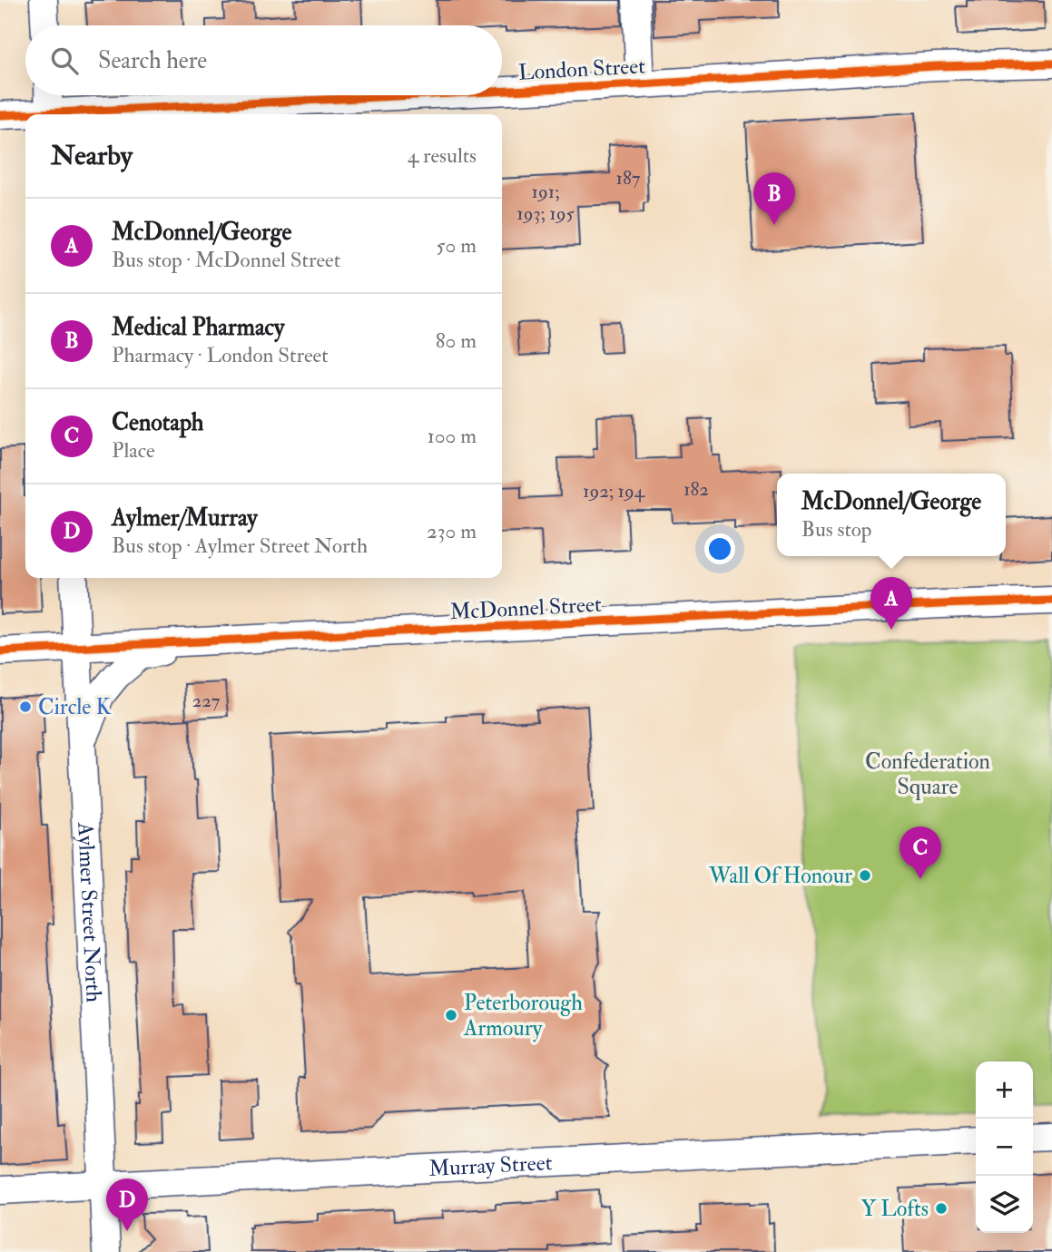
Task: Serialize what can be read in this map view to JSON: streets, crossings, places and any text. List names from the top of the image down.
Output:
{
  "streets": {
    "street": [
      "London Street",
      "McDonnel Street",
      "Aylmer Street North",
      "Murray Street"
    ]
  },
  "crossings": [
    ["McDonnel Street", "Aylmer Street North"],
    ["Aylmer Street North", "Murray Street"]
  ],
  "parks": ["Confederation Square"],
  "places": [
    "Circle K",
    "Wall Of Honour",
    "Peterborough Armoury",
    "Y Lofts"
  ],
  "house_numbers": [
    "187",
    "191; 193; 195",
    "182",
    "192; 194",
    "227"
  ],
  "page": {
    "search": "Search here",
    "heading": ["Nearby", "4 results"],
    "pins": [
      "B",
      "A",
      "C",
      "D"
    ],
    "list": [
      {
        "mark": "A",
        "name": "McDonnel/George",
        "note": "Bus stop · McDonnel Street",
        "value": "50 m"
      },
      {
        "mark": "B",
        "name": "Medical Pharmacy",
        "note": "Pharmacy · London Street",
        "value": "80 m"
      },
      {
        "mark": "C",
        "name": "Cenotaph",
        "note": "Place",
        "value": "100 m"
      },
      {
        "mark": "D",
        "name": "Aylmer/Murray",
        "note": "Bus stop · Aylmer Street North",
        "value": "230 m"
      }
    ],
    "popup": ["McDonnel/George", "Bus stop"],
    "map_buttons": ["+", "−"]
  }
}
